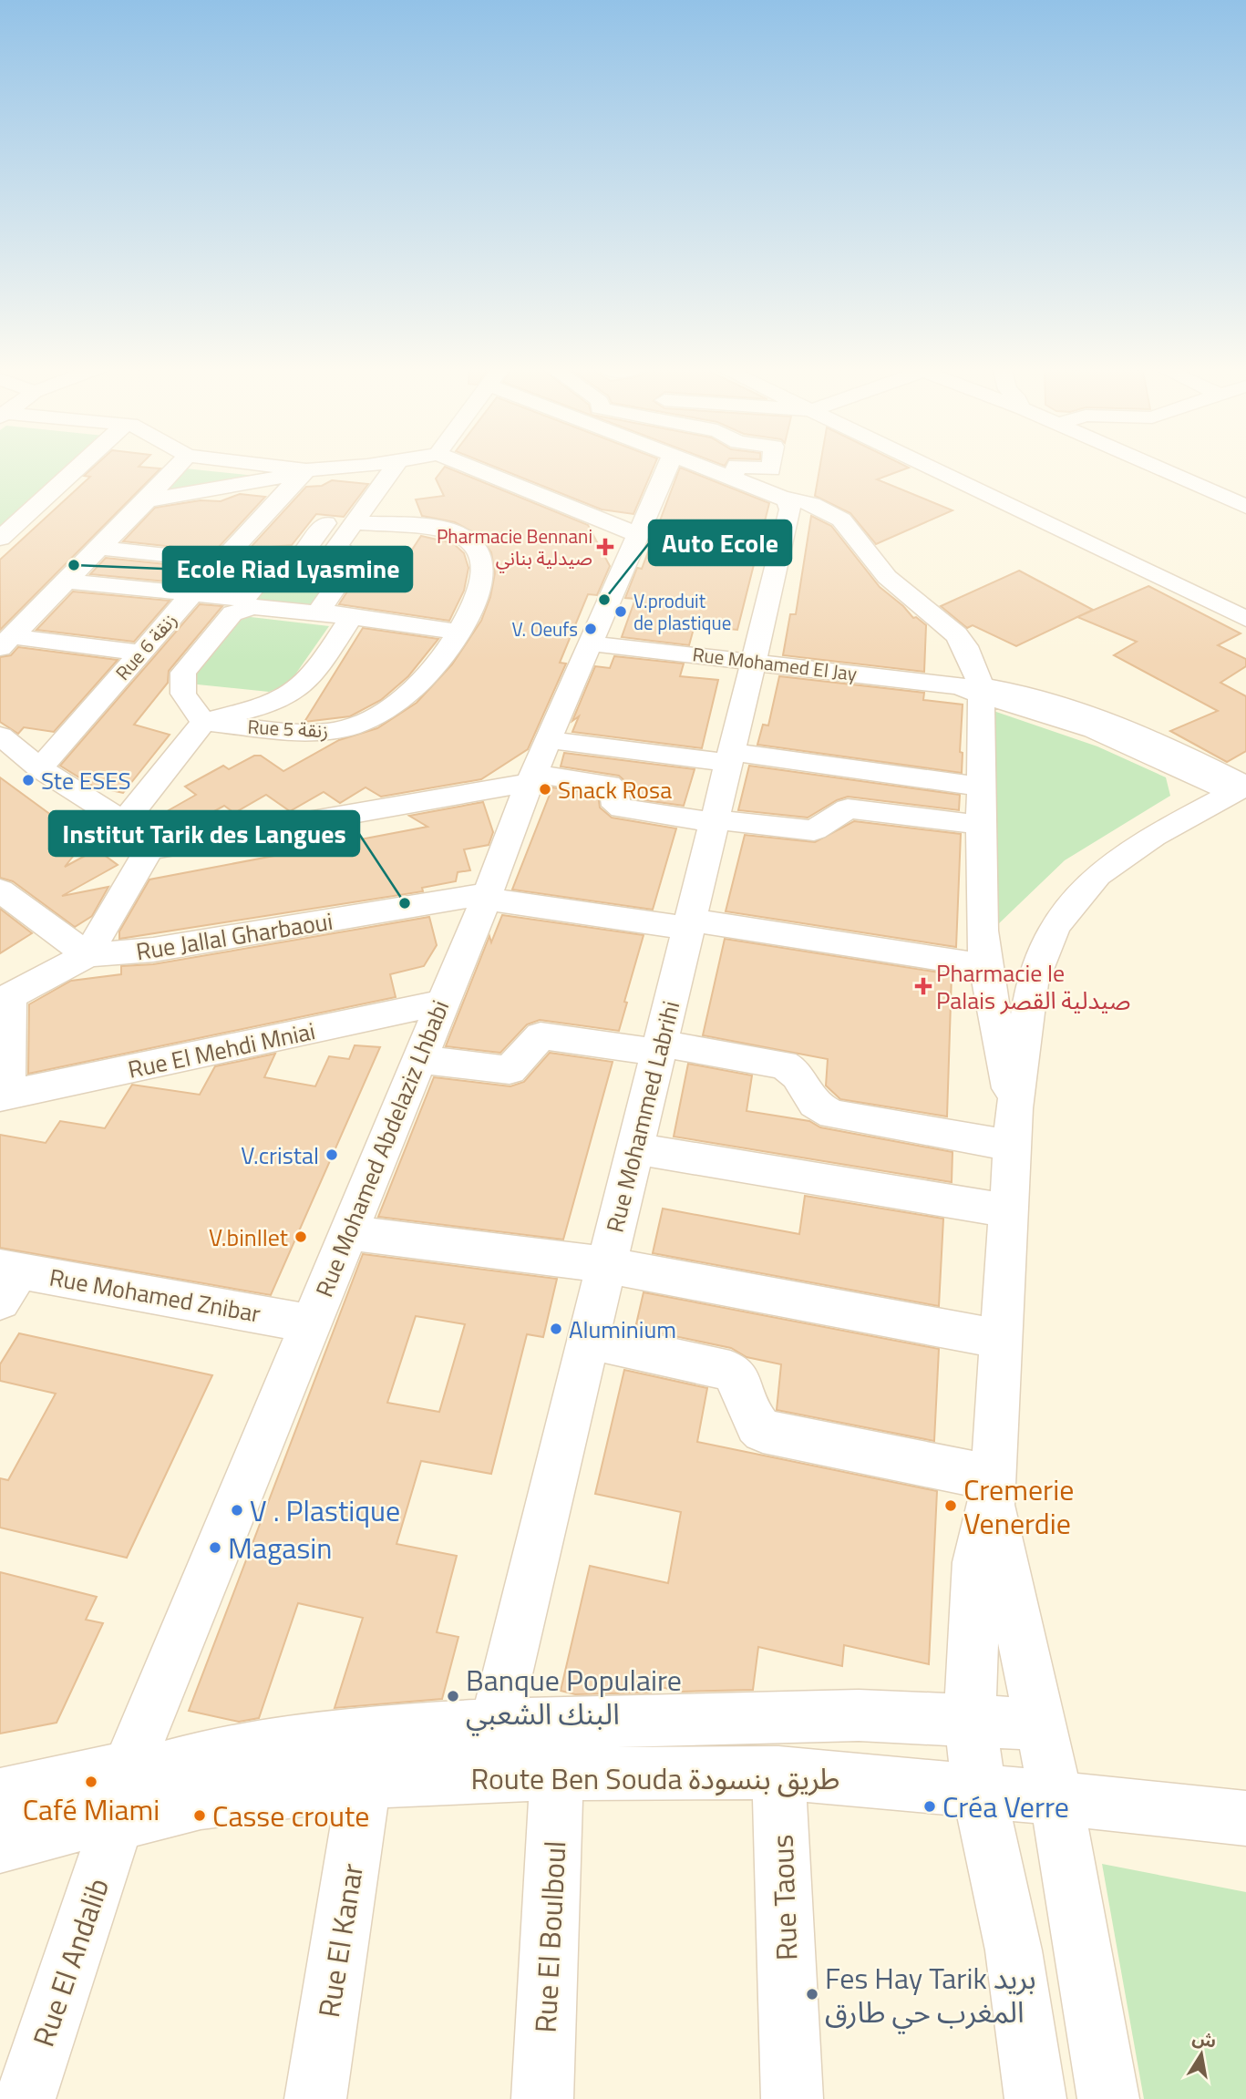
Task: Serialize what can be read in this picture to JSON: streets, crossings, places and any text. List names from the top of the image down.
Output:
{
  "streets": {
    "street": [
      "Rue 6 زنقة",
      "Rue Mohamed El Jay",
      "Rue 5 زنقة",
      "Rue Jallal Gharbaoui",
      "Rue El Mehdi Mniai",
      "Rue Mohammed Labrihi",
      "Rue Mohamed Abdelaziz Lhbabi",
      "Rue Mohamed Znibar",
      "Route Ben Souda طريق بنسودة",
      "Rue Taous",
      "Rue El Boulboul",
      "Rue El Kanar",
      "Rue El Andalib"
    ]
  },
  "crossings": [
    ["Rue Mohamed El Jay", "Rue Mohammed Labrihi"],
    ["Rue Mohamed El Jay", "Rue Mohamed Abdelaziz Lhbabi"],
    ["Rue Jallal Gharbaoui", "Rue Mohammed Labrihi"],
    ["Rue Jallal Gharbaoui", "Rue Mohamed Abdelaziz Lhbabi"],
    ["Rue El Mehdi Mniai", "Rue Mohamed Abdelaziz Lhbabi"],
    ["Rue Mohammed Labrihi", "Route Ben Souda طريق بنسودة"],
    ["Rue Mohamed Abdelaziz Lhbabi", "Rue Mohamed Znibar"],
    ["Rue Mohamed Abdelaziz Lhbabi", "Route Ben Souda طريق بنسودة"],
    ["Rue Mohamed Abdelaziz Lhbabi", "Rue El Andalib"],
    ["Route Ben Souda طريق بنسودة", "Rue Taous"],
    ["Route Ben Souda طريق بنسودة", "Rue El Boulboul"],
    ["Route Ben Souda طريق بنسودة", "Rue El Kanar"],
    ["Route Ben Souda طريق بنسودة", "Rue El Andalib"]
  ],
  "places": {
    "health": ["Pharmacie Bennani صيدلية بناني", "Pharmacie le Palais صيدلية القصر"],
    "other": [
      "Ecole Riad Lyasmine",
      "Auto Ecole",
      "V.produit de plastique",
      "V. Oeufs",
      "Ste ESES",
      "Snack Rosa",
      "Institut Tarik des Langues",
      "V.cristal",
      "V.binllet",
      "Aluminium",
      "Cremerie Venerdie",
      "V . Plastique",
      "Magasin",
      "Banque Populaire البنك الشعبي",
      "Café Miami",
      "Créa Verre",
      "Casse croute",
      "Fes Hay Tarik بريد المغرب حي طارق"
    ]
  },
  "north": "top"
}
